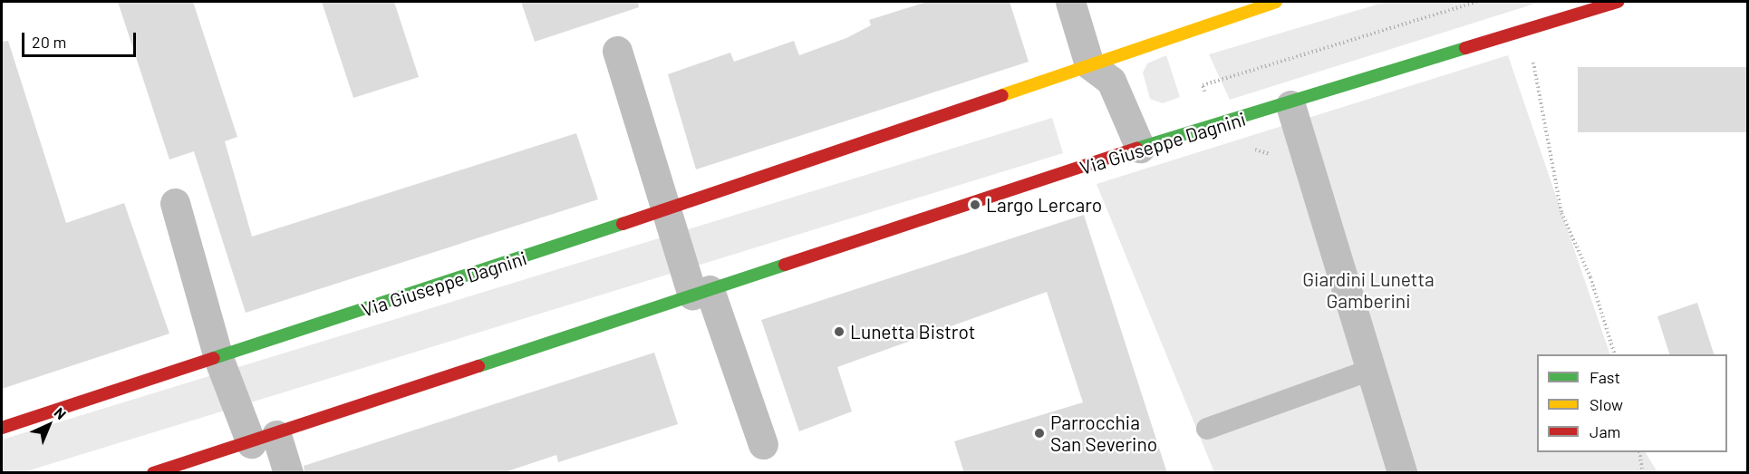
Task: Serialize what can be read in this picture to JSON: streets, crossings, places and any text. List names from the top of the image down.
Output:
{
  "streets": {
    "street": ["Via Giuseppe Dagnini"]
  },
  "parks": ["Giardini Lunetta Gamberini"],
  "places": ["Largo Lercaro", "Lunetta Bistrot", "Parrocchia San Severino"],
  "legend": ["Fast", "Slow", "Jam"],
  "scale_bar": "20 m",
  "north": "top right"
}
